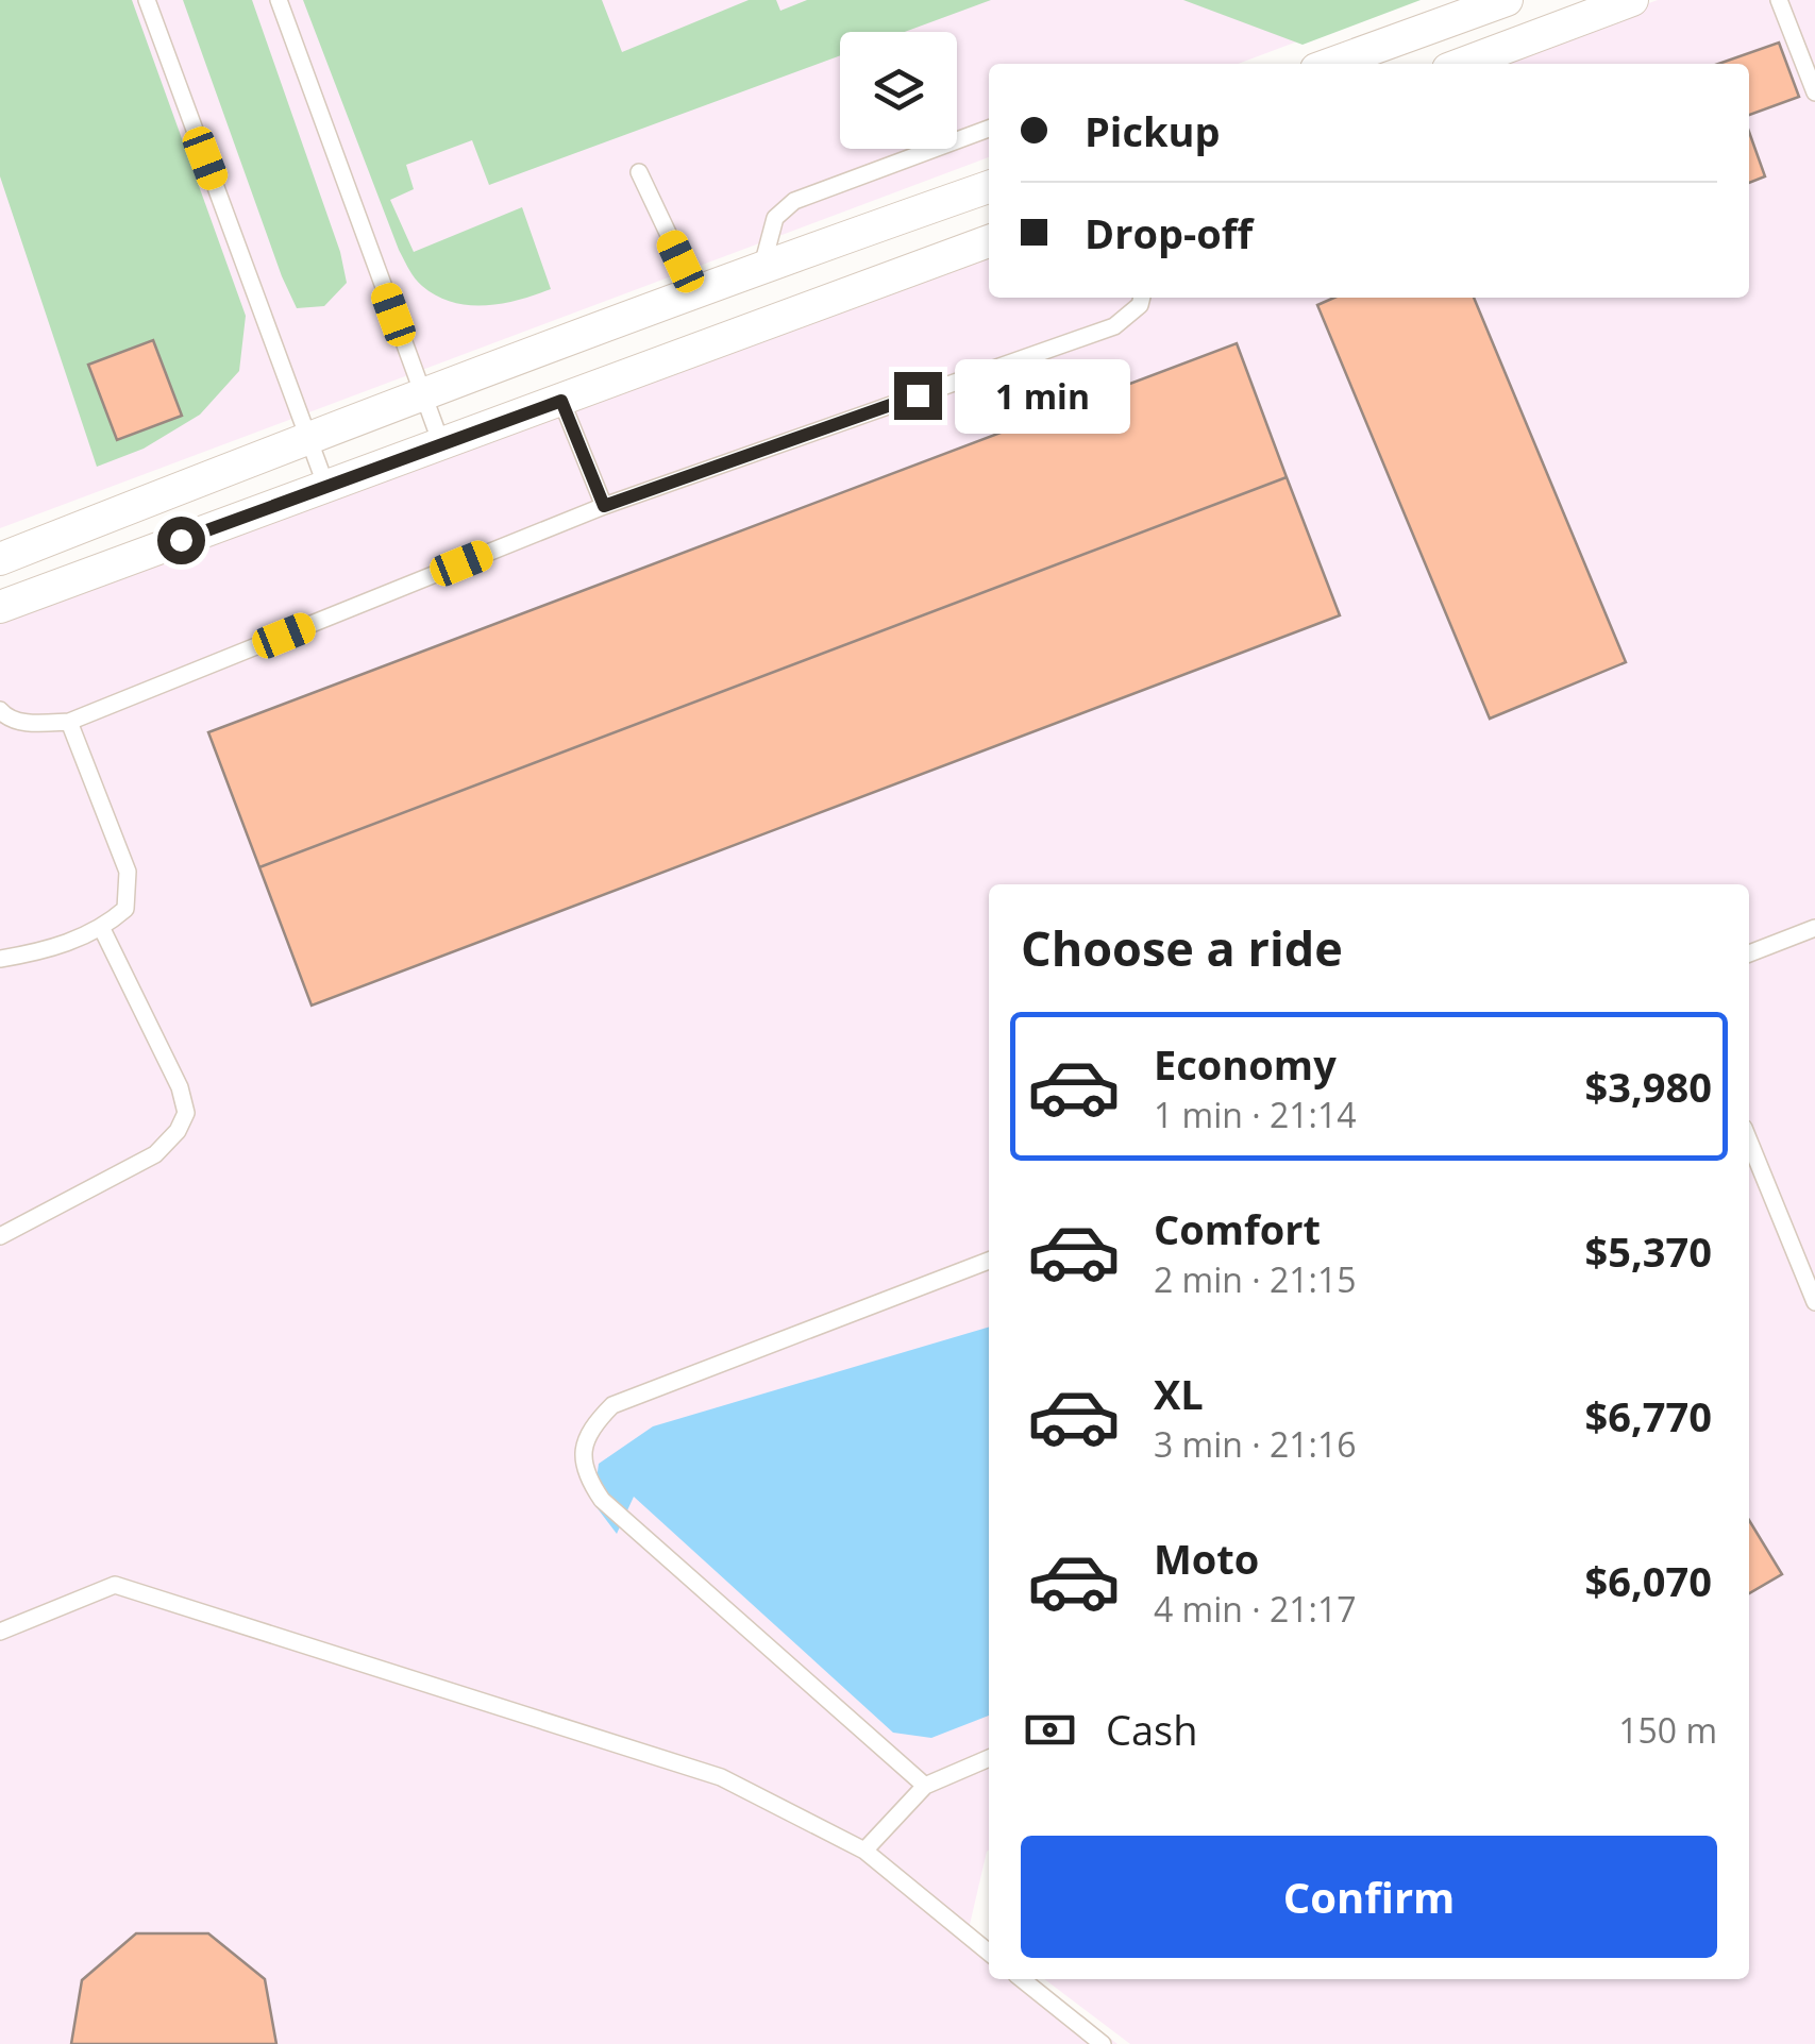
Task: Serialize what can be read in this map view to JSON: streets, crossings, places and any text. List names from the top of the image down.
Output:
{
  "page": {
    "banner": ["Pickup", "Drop-off"],
    "bubble": "1 min",
    "heading": "Choose a ride",
    "list": [
      {
        "name": "Economy",
        "note": "1 min · 21:14",
        "value": "$3,980"
      },
      {
        "name": "Comfort",
        "note": "2 min · 21:15",
        "value": "$5,370"
      },
      {
        "name": "XL",
        "note": "3 min · 21:16",
        "value": "$6,770"
      },
      {
        "name": "Moto",
        "note": "4 min · 21:17",
        "value": "$6,070"
      }
    ],
    "pay": ["Cash", "150 m"],
    "buttons": "Confirm"
  }
}
